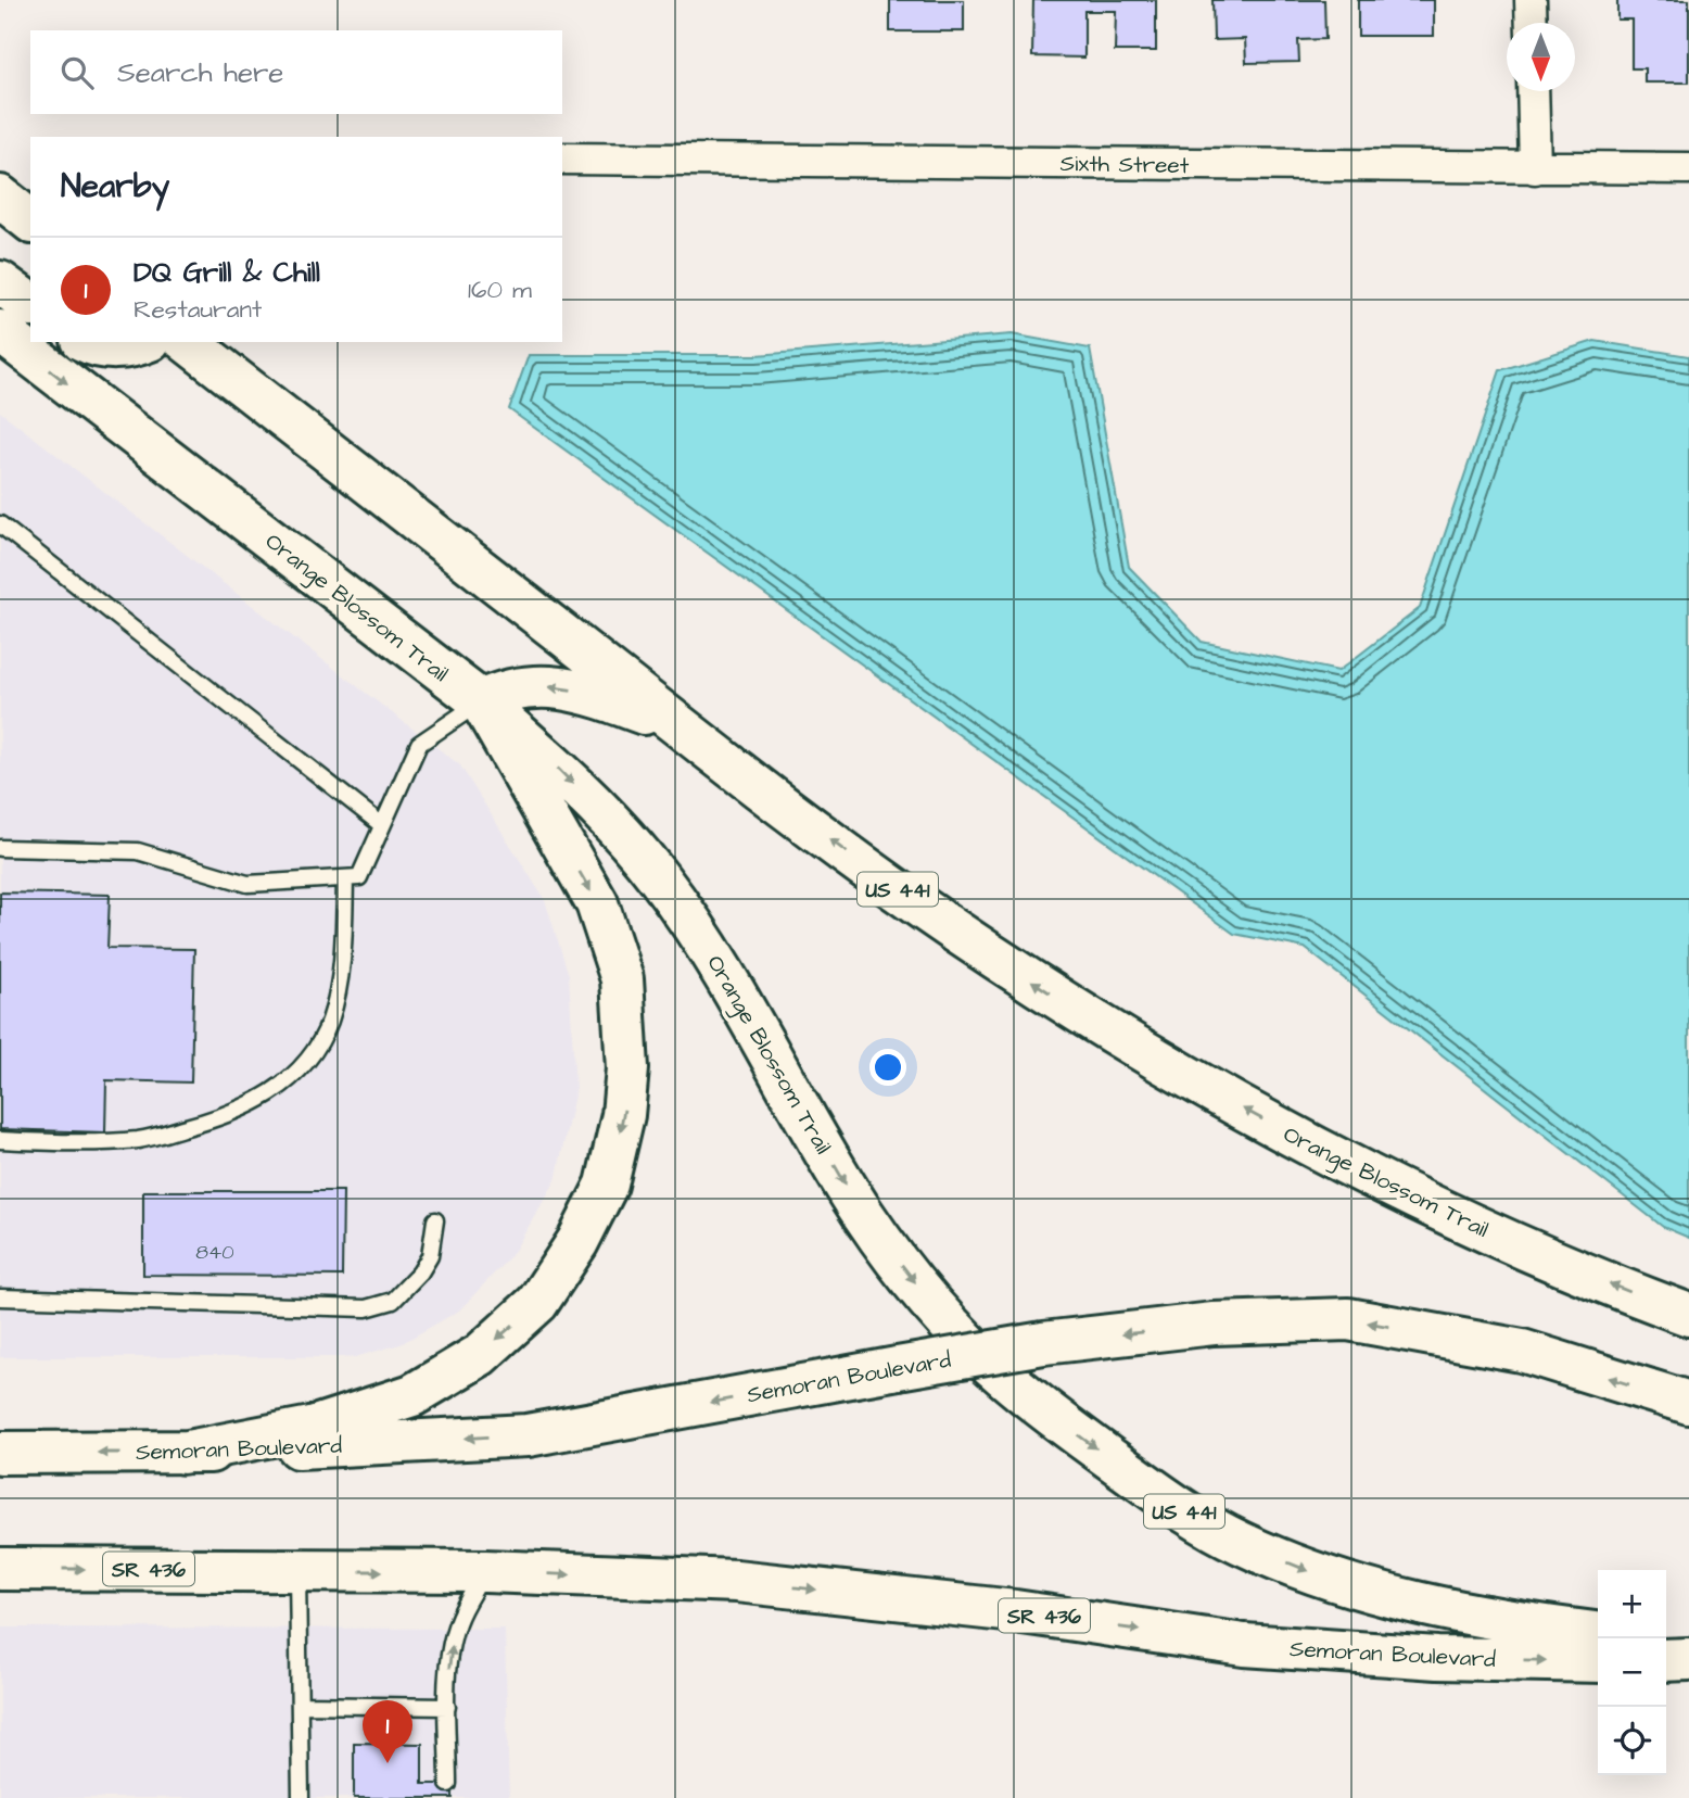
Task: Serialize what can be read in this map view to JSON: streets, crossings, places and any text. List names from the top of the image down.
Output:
{
  "streets": {
    "main road": [
      "Orange Blossom Trail",
      "US 441",
      "Semoran Boulevard",
      "SR 436"
    ],
    "street": ["Sixth Street"]
  },
  "house_numbers": ["840"],
  "north": "bottom",
  "page": {
    "search": "Search here",
    "heading": "Nearby",
    "list": [
      {
        "mark": "1",
        "name": "DQ Grill & Chill",
        "note": "Restaurant",
        "value": "160 m"
      }
    ],
    "map_buttons": ["+", "−"],
    "pins": "1"
  }
}
